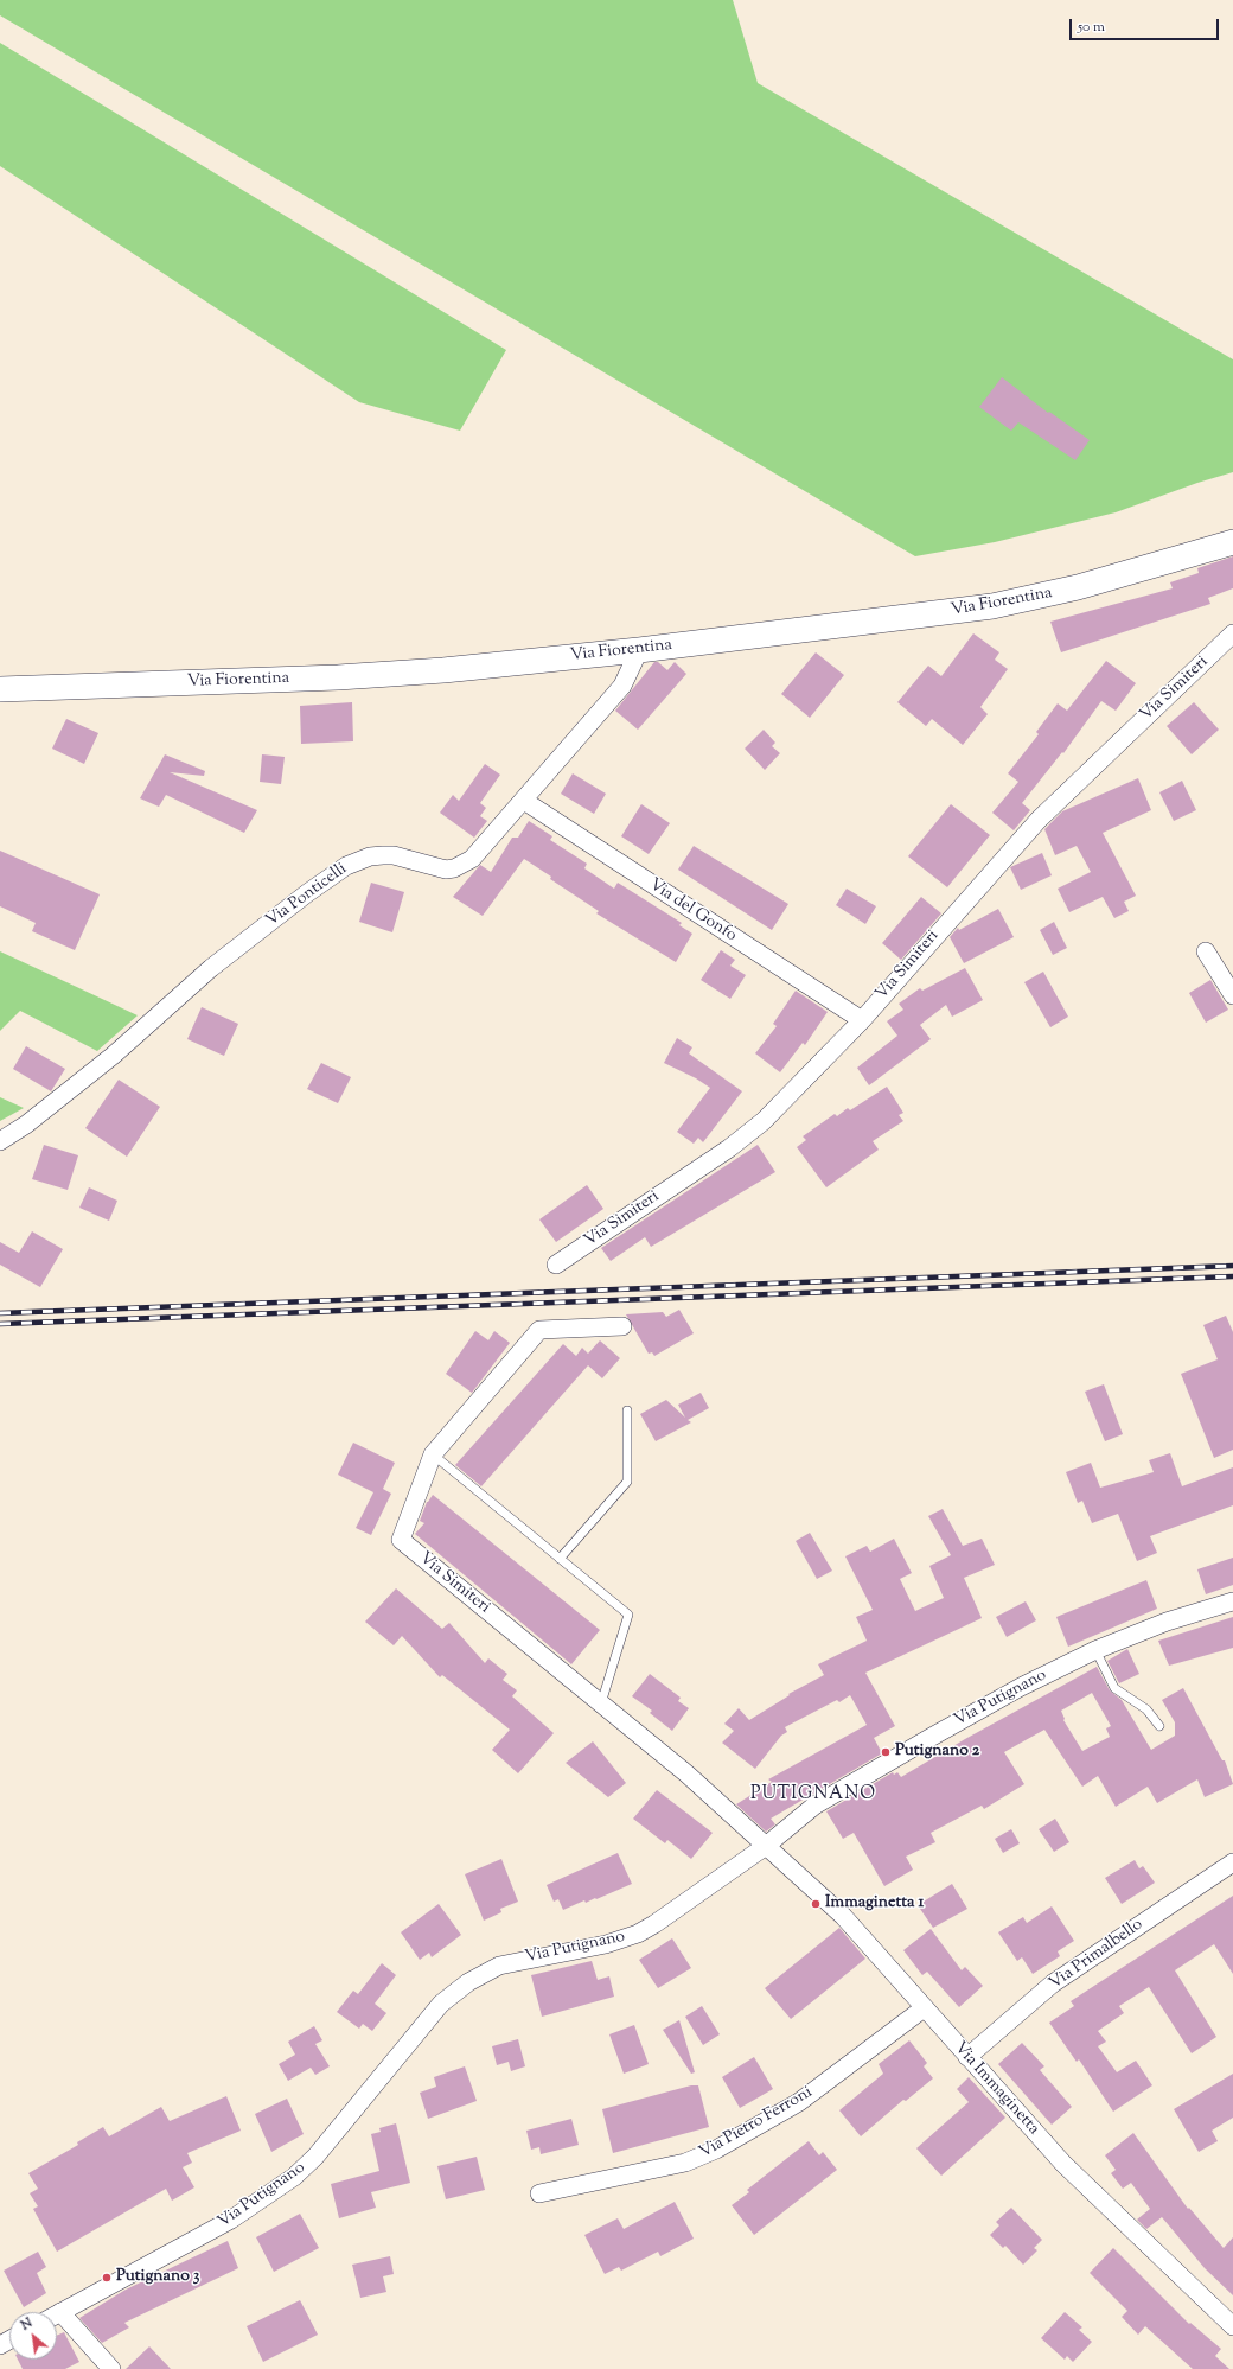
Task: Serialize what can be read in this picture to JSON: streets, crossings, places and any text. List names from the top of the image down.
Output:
{
  "streets": {
    "main road": ["Via Fiorentina"],
    "street": [
      "Via Simiteri",
      "Via Ponticelli",
      "Via del Gonfo",
      "Via Putignano",
      "Via Primalbello",
      "Via Immaginetta",
      "Via Pietro Ferroni"
    ]
  },
  "crossings": [
    ["Via Fiorentina", "Via Ponticelli"],
    ["Via Simiteri", "Via del Gonfo"],
    ["Via Simiteri", "Via Putignano"],
    ["Via Simiteri", "Via Immaginetta"],
    ["Via Ponticelli", "Via del Gonfo"],
    ["Via Putignano", "Via Immaginetta"],
    ["Via Primalbello", "Via Immaginetta"],
    ["Via Immaginetta", "Via Pietro Ferroni"]
  ],
  "districts": ["PUTIGNANO"],
  "places": ["Putignano 2", "Immaginetta 1", "Putignano 3"],
  "scale_bar": "50 m",
  "north": "top left"
}
